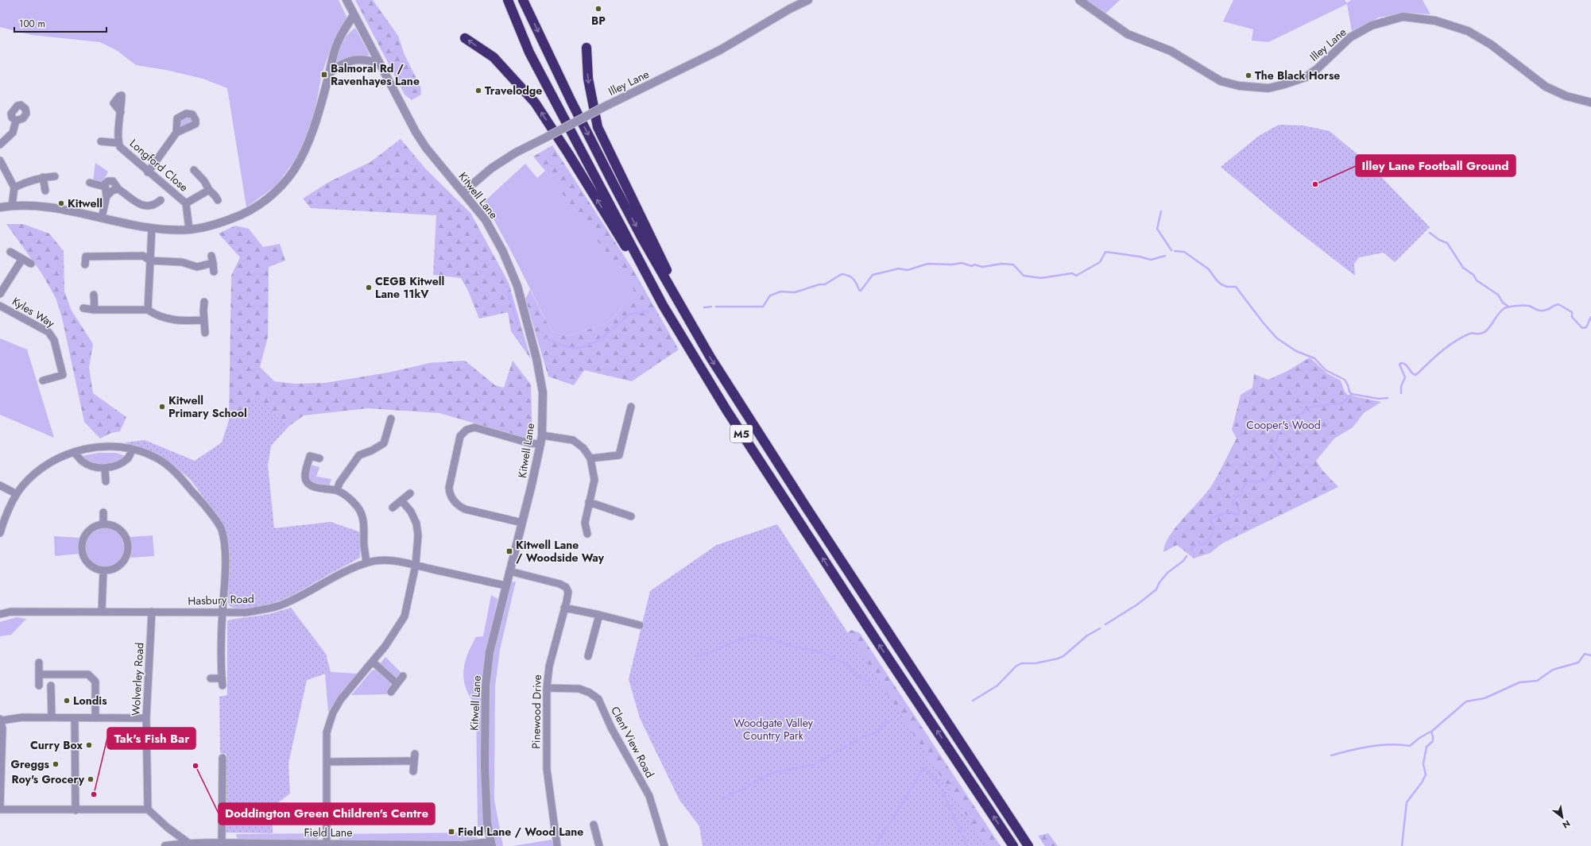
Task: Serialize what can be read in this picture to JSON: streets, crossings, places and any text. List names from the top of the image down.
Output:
{
  "streets": {
    "highway": ["M5"],
    "street": [
      "Illey Lane",
      "Longford Close",
      "Kitwell Lane",
      "Kyles Way",
      "Hasbury Road",
      "Wolverley Road",
      "Pinewood Drive",
      "Clent View Road",
      "Field Lane"
    ]
  },
  "crossings": [
    ["Illey Lane", "Kitwell Lane"],
    ["Kitwell Lane", "Hasbury Road"],
    ["Kitwell Lane", "Pinewood Drive"],
    ["Kitwell Lane", "Field Lane"],
    ["Hasbury Road", "Wolverley Road"],
    ["Pinewood Drive", "Clent View Road"]
  ],
  "parks": ["Cooper's Wood", "Woodgate Valley Country Park"],
  "places": {
    "other": [
      "BP",
      "The Black Horse",
      "Travelodge",
      "Illey Lane Football Ground",
      "Kitwell",
      "CEGB Kitwell Lane 11kV",
      "Kitwell Primary School",
      "Londis",
      "Curry Box",
      "Greggs",
      "Doddington Green Children's Centre",
      "Roy's Grocery",
      "Tak's Fish Bar"
    ],
    "transit": ["Balmoral Rd / Ravenhayes Lane", "Kitwell Lane / Woodside Way", "Field Lane / Wood Lane"]
  },
  "scale_bar": "100 m",
  "north": "bottom right"
}
